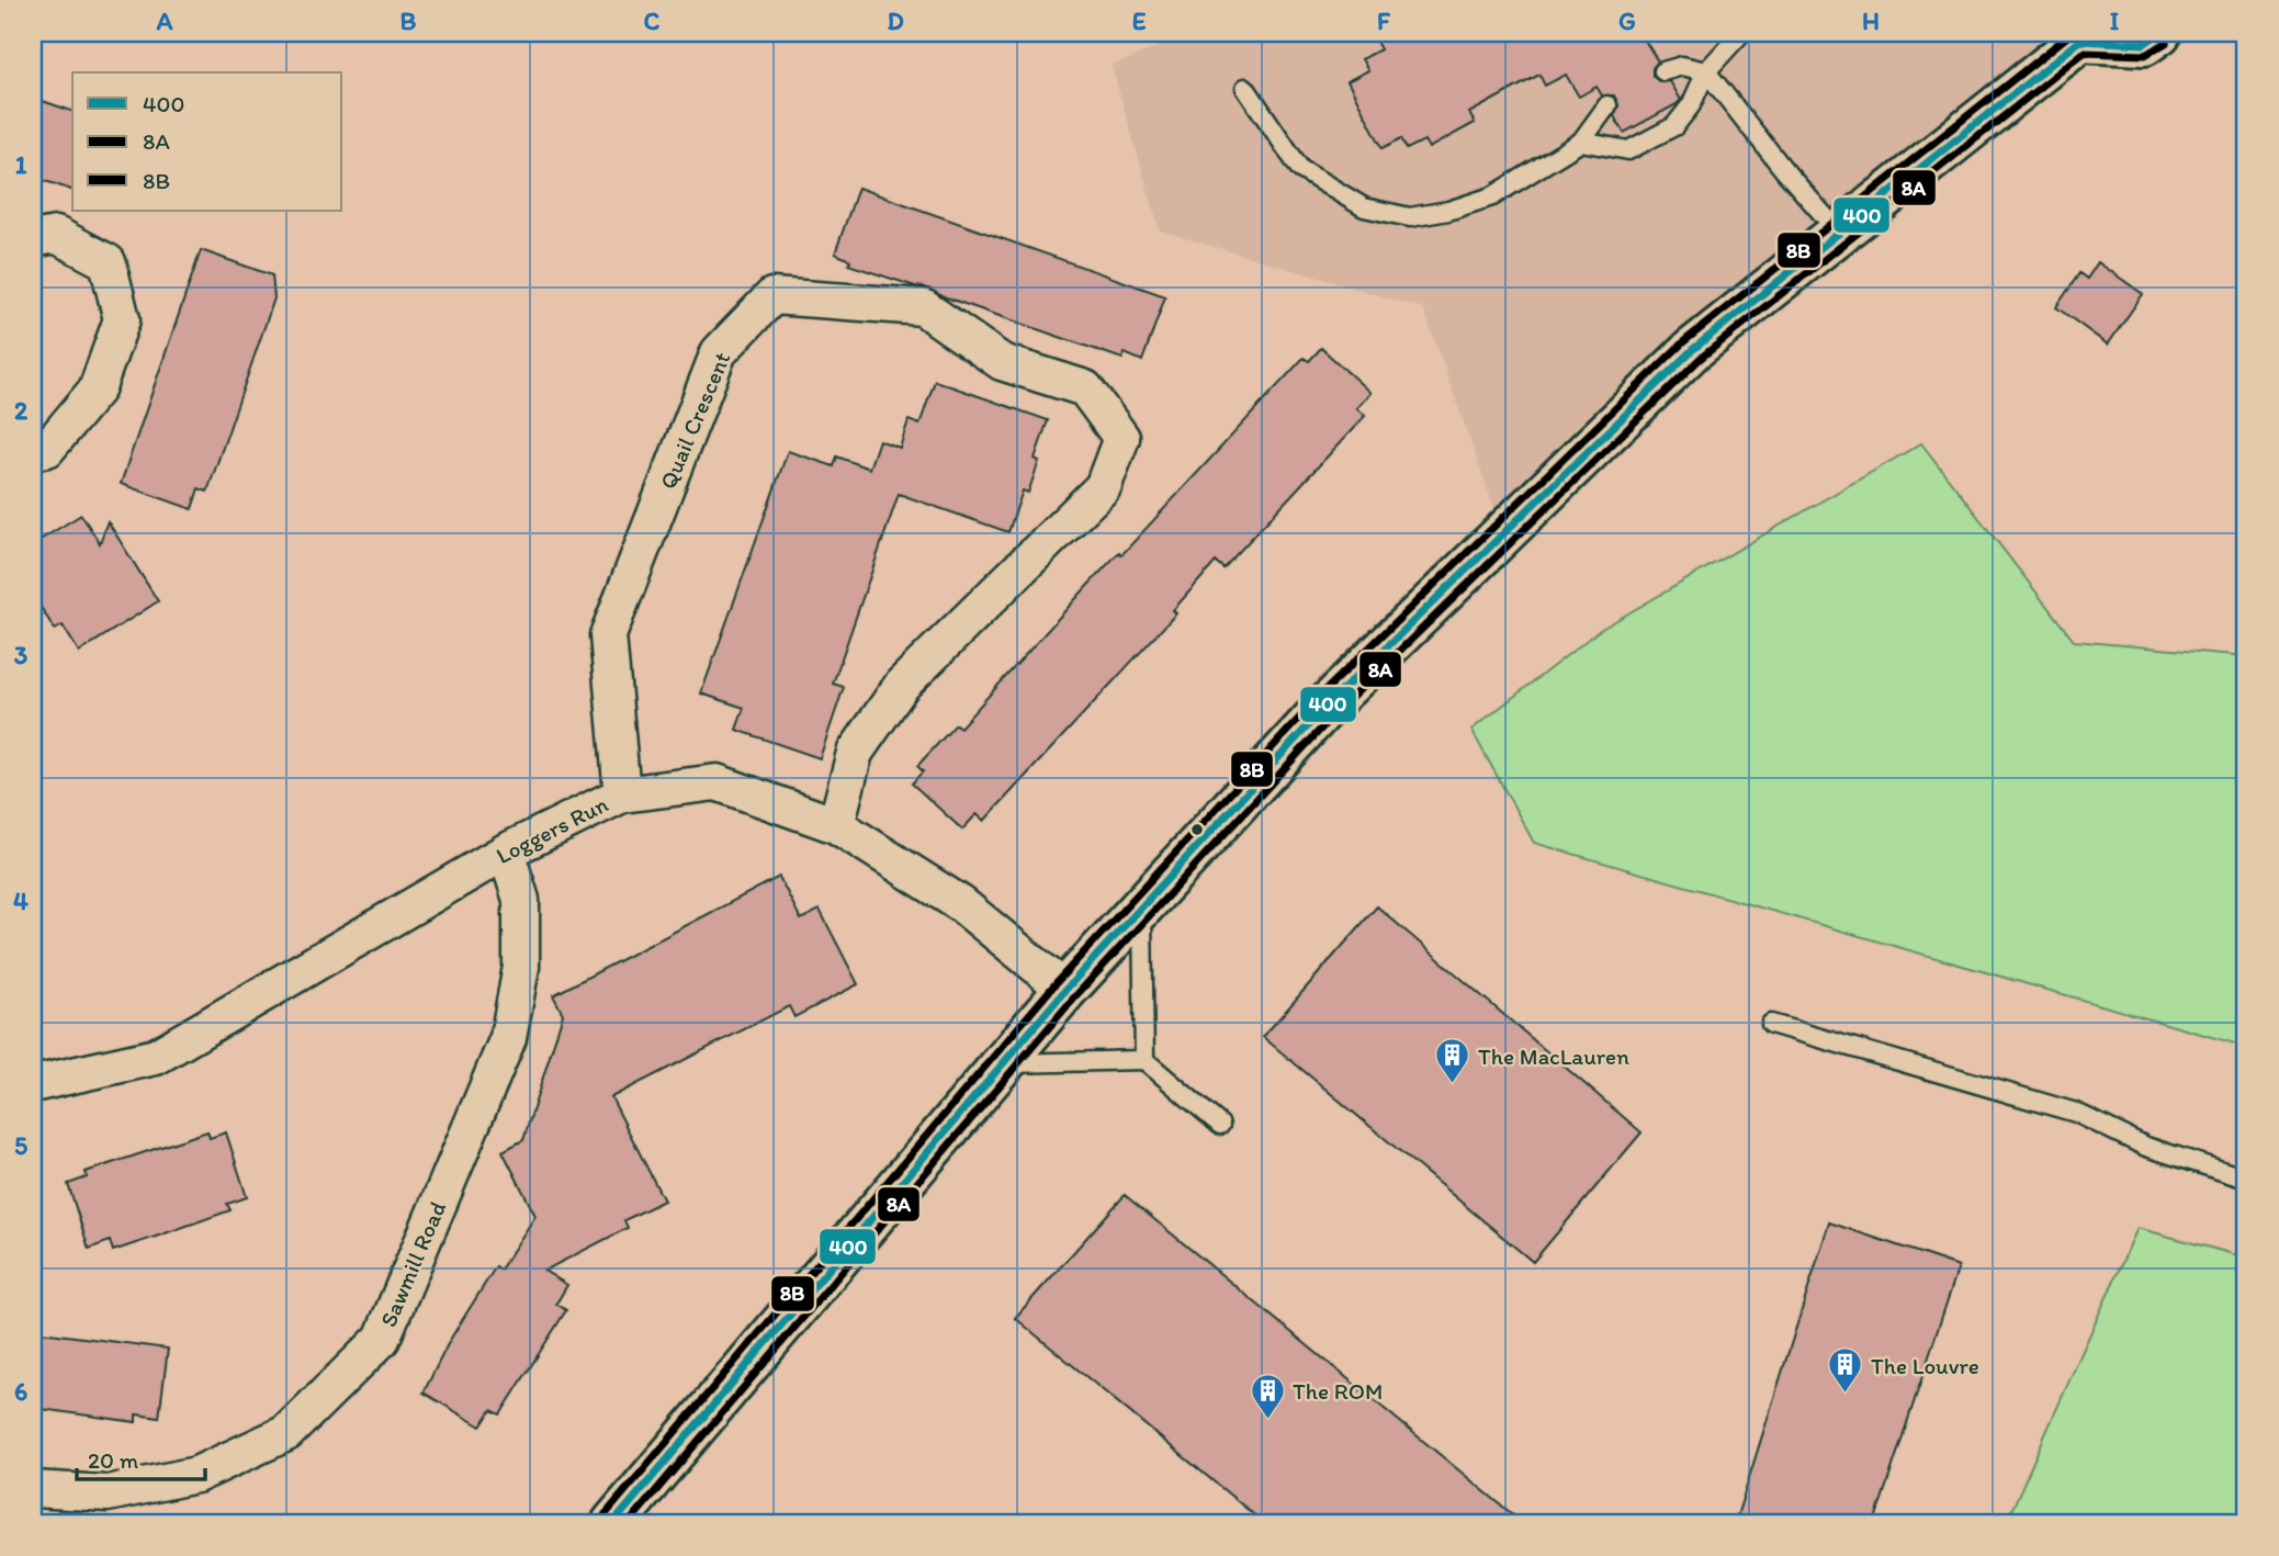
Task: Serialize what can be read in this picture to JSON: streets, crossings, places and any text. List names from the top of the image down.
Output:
{
  "streets": {
    "street": ["Quail Crescent", "Loggers Run", "Sawmill Road"]
  },
  "crossings": [
    ["Quail Crescent", "Loggers Run"],
    ["Loggers Run", "Sawmill Road"]
  ],
  "places": {
    "building": ["The MacLauren", "The Louvre", "The ROM"]
  },
  "lines": ["transit line 400", "transit line 8B", "transit line 8A"],
  "legend": ["400", "8A", "8B"],
  "scale_bar": "20 m",
  "grid": {
    "columns": [
      "A",
      "B",
      "C",
      "D",
      "E",
      "F",
      "G",
      "H",
      "I"
    ],
    "rows": [
      "1",
      "2",
      "3",
      "4",
      "5",
      "6"
    ]
  }
}
